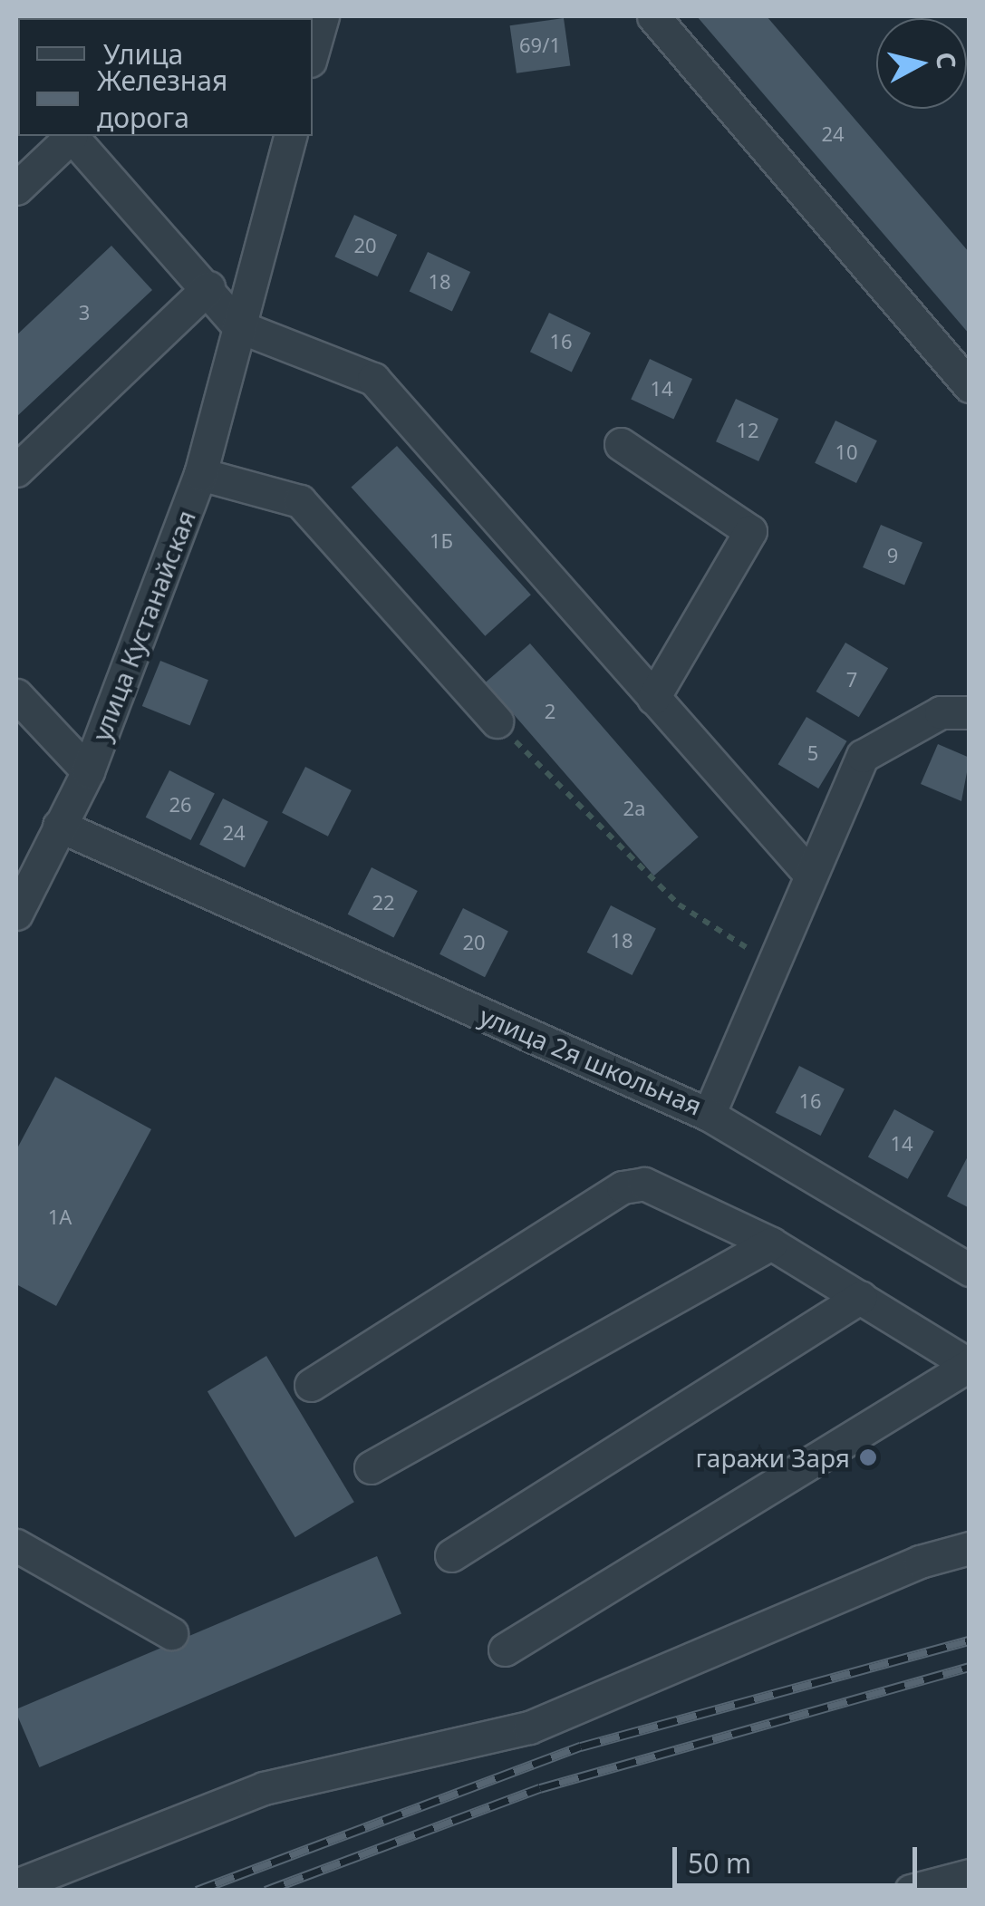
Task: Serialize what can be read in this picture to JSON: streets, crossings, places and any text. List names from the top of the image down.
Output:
{
  "streets": {
    "street": ["улица Кустанайская", "улица 2я школьная"]
  },
  "crossings": [
    ["улица Кустанайская", "улица 2я школьная"]
  ],
  "places": ["гаражи Заря"],
  "house_numbers": [
    "69/1",
    "24",
    "20",
    "18",
    "3",
    "16",
    "14",
    "12",
    "10",
    "1Б",
    "9",
    "7",
    "2",
    "5",
    "26",
    "2а",
    "24",
    "22",
    "18",
    "20",
    "16",
    "14",
    "1А"
  ],
  "legend": ["Улица", "Железная дорога"],
  "scale_bar": "50 m",
  "north": "right"
}
